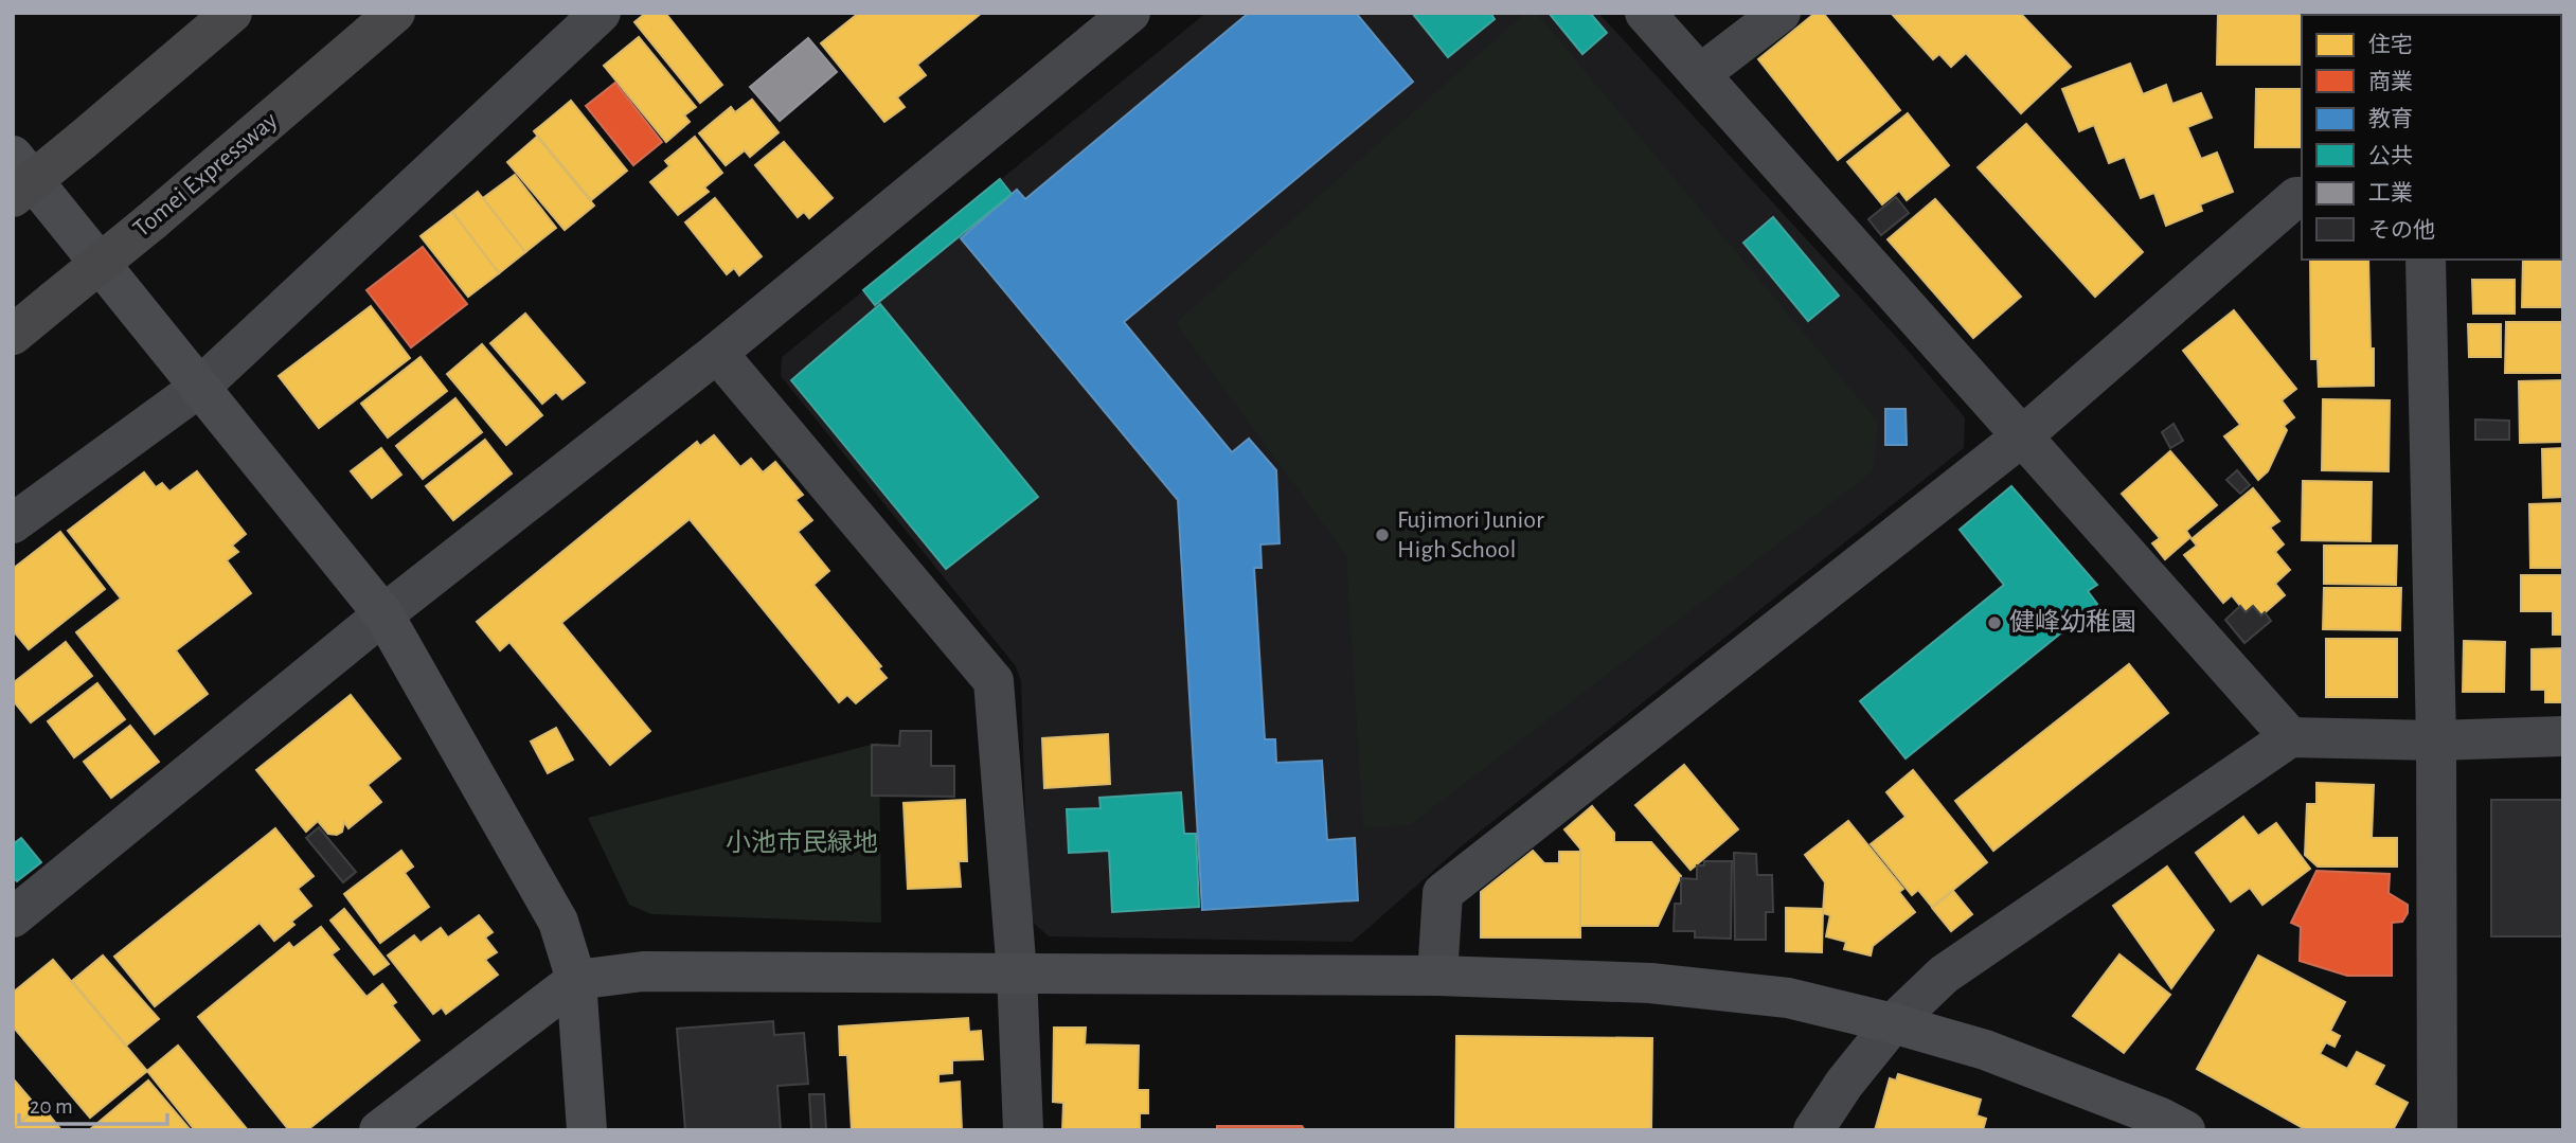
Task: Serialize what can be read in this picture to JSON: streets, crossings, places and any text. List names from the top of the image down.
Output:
{
  "streets": {
    "highway": ["Tomei Expressway"]
  },
  "parks": ["小池市民緑地"],
  "places": ["Fujimori Junior High School", "健峰幼稚園"],
  "legend": [
    "住宅",
    "商業",
    "教育",
    "公共",
    "工業",
    "その他"
  ],
  "scale_bar": "20 m"
}
